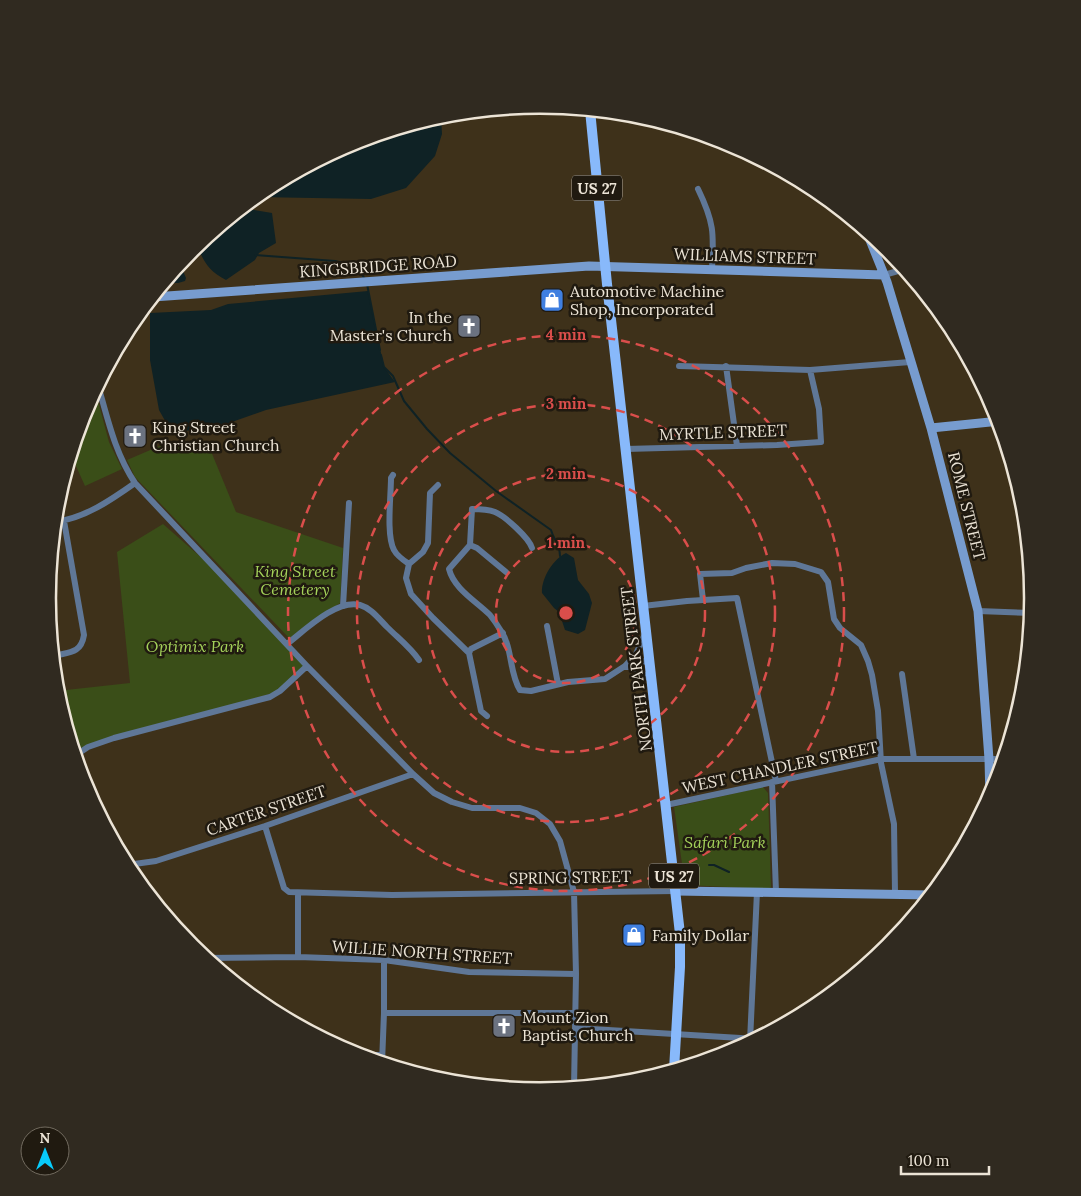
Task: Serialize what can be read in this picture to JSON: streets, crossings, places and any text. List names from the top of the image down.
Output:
{
  "streets": {
    "main road": ["US 27", "NORTH PARK STREET"],
    "street": [
      "WILLIAMS STREET",
      "KINGSBRIDGE ROAD",
      "MYRTLE STREET",
      "ROME STREET",
      "WEST CHANDLER STREET",
      "CARTER STREET",
      "SPRING STREET",
      "WILLIE NORTH STREET"
    ]
  },
  "crossings": [
    ["US 27", "WILLIAMS STREET"],
    ["US 27", "KINGSBRIDGE ROAD"],
    ["US 27", "NORTH PARK STREET"],
    ["WILLIAMS STREET", "KINGSBRIDGE ROAD"],
    ["WILLIAMS STREET", "ROME STREET"],
    ["WILLIAMS STREET", "NORTH PARK STREET"],
    ["KINGSBRIDGE ROAD", "NORTH PARK STREET"],
    ["MYRTLE STREET", "NORTH PARK STREET"],
    ["ROME STREET", "WEST CHANDLER STREET"],
    ["NORTH PARK STREET", "WEST CHANDLER STREET"],
    ["NORTH PARK STREET", "SPRING STREET"]
  ],
  "parks": ["King Street Cemetery", "Optimix Park", "Safari Park"],
  "places": {
    "shop": ["Automotive Machine Shop, Incorporated", "Family Dollar"],
    "church": ["In the Master's Church", "King Street Christian Church", "Mount Zion Baptist Church"]
  },
  "scale_bar": "100 m",
  "north": "top",
  "rings": [
    "4 min",
    "3 min",
    "2 min",
    "1 min"
  ]
}
